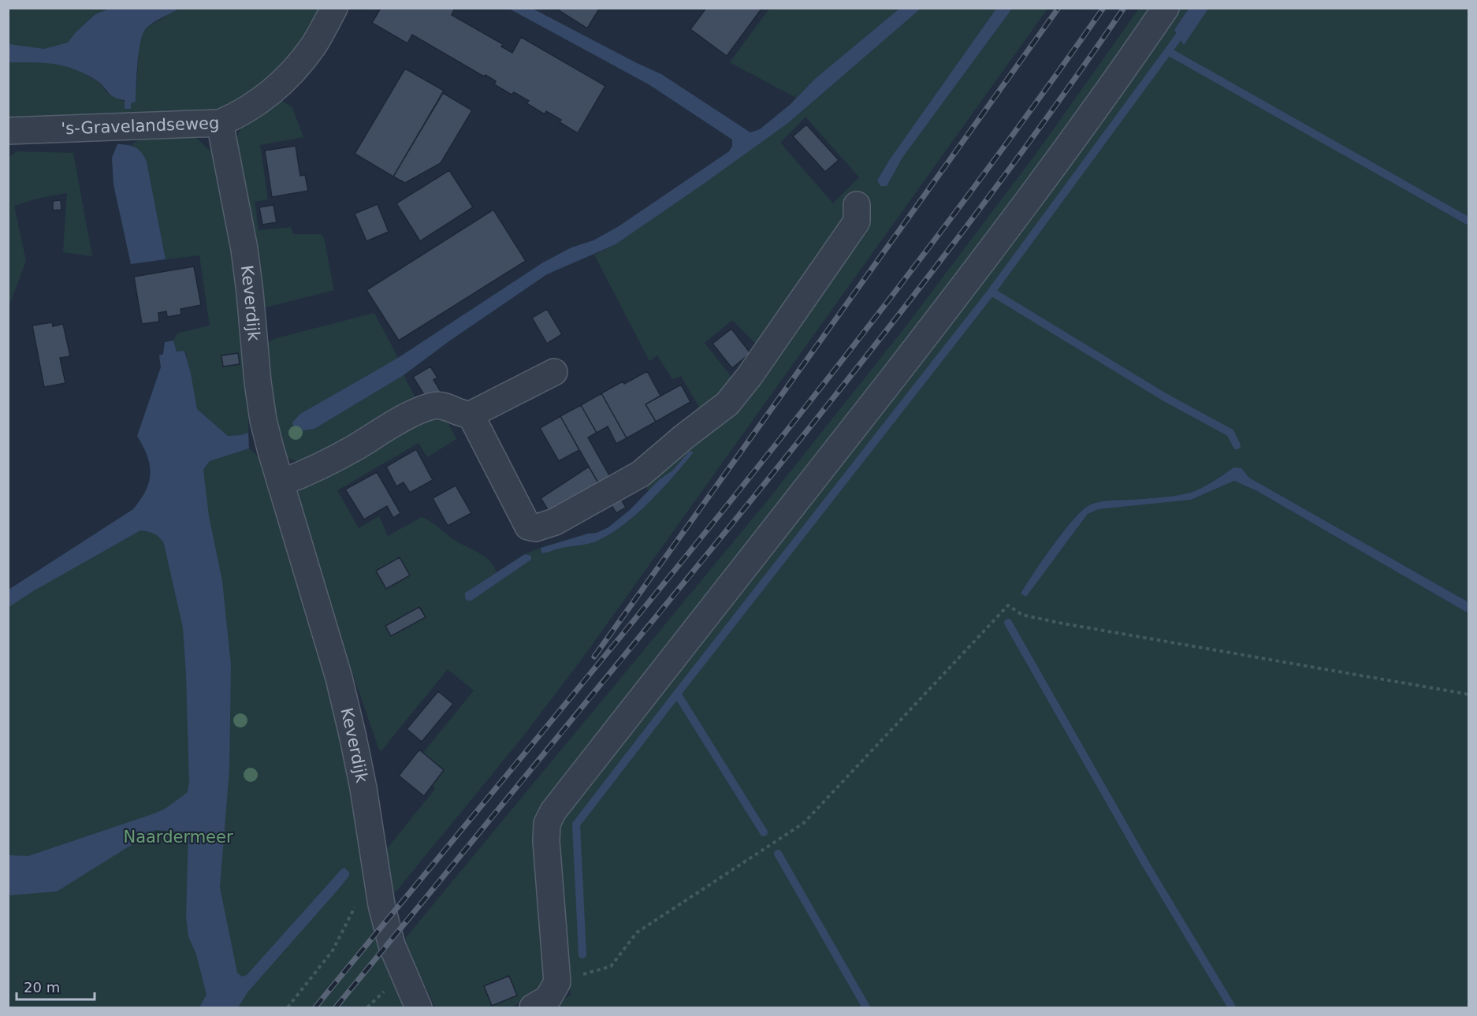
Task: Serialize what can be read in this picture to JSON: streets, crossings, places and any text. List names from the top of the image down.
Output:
{
  "streets": {
    "street": ["'s-Gravelandseweg", "Keverdijk"]
  },
  "crossings": [
    ["'s-Gravelandseweg", "Keverdijk"]
  ],
  "parks": ["Naardermeer"],
  "scale_bar": "20 m"
}
